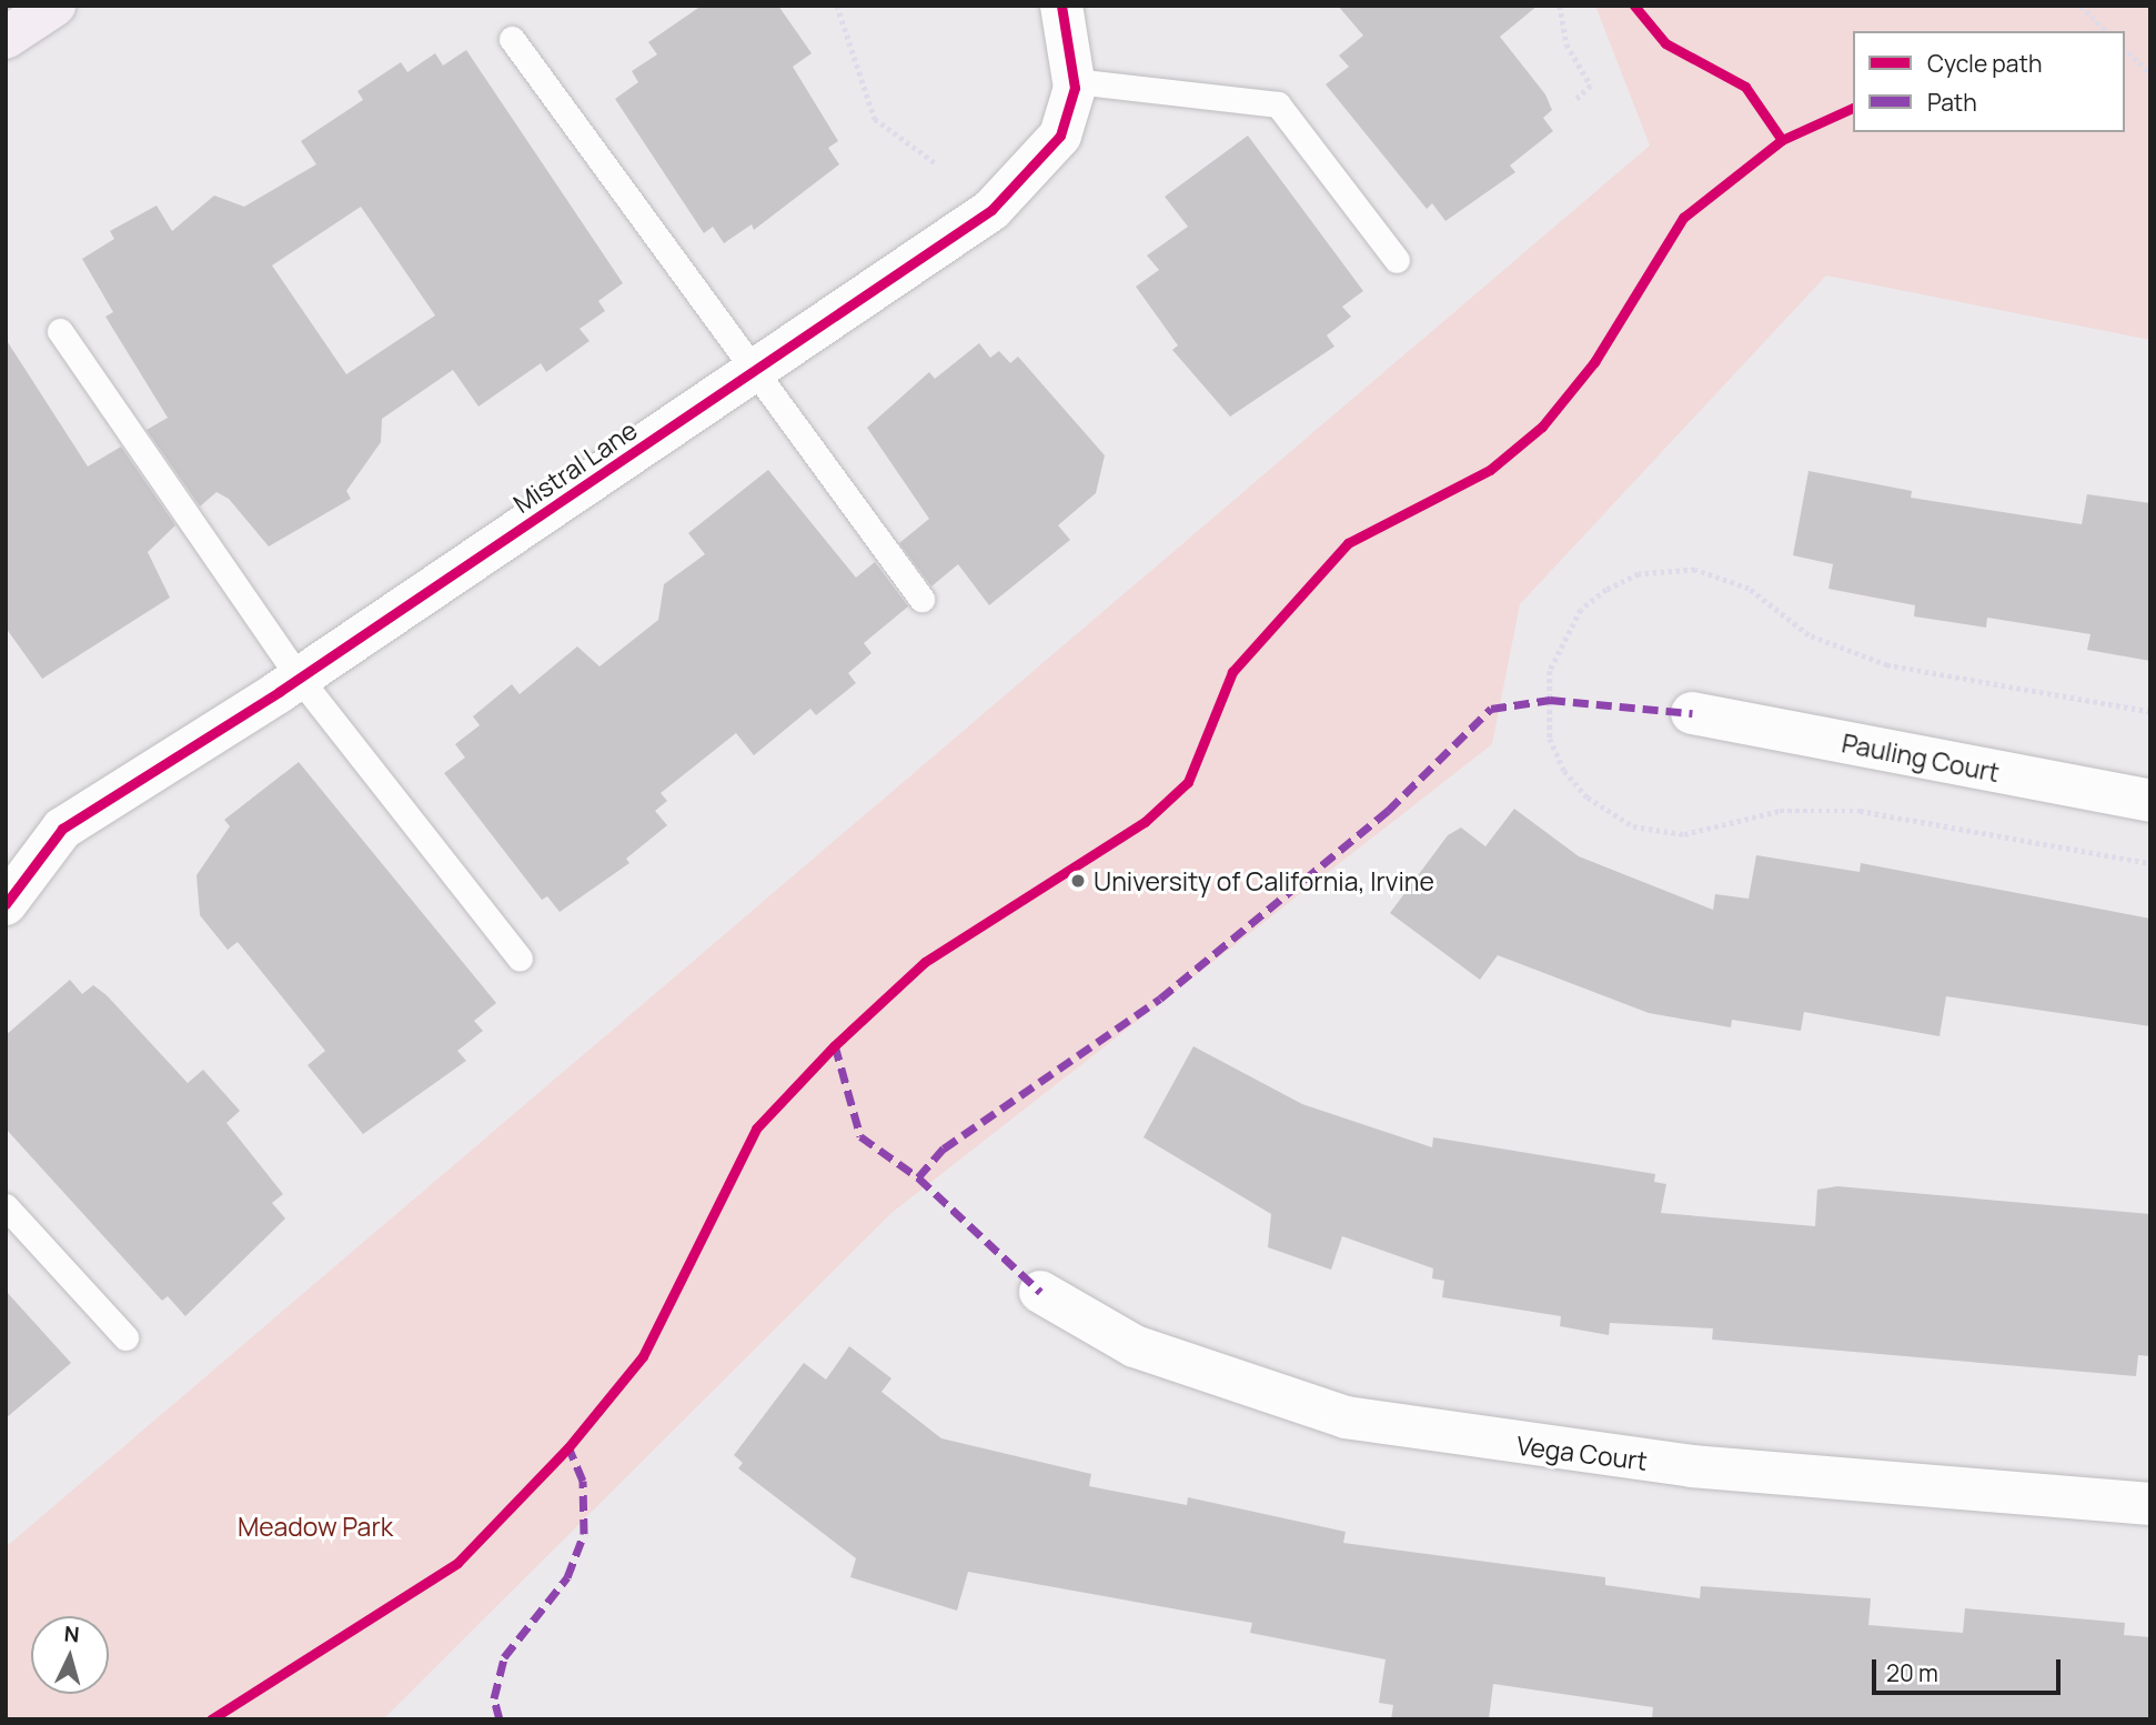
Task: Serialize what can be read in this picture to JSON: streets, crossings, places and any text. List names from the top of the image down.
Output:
{
  "streets": {
    "street": ["Mistral Lane", "Pauling Court", "Vega Court"]
  },
  "parks": ["Meadow Park"],
  "places": ["University of California, Irvine"],
  "legend": ["Cycle path", "Path"],
  "scale_bar": "20 m",
  "north": "top"
}
